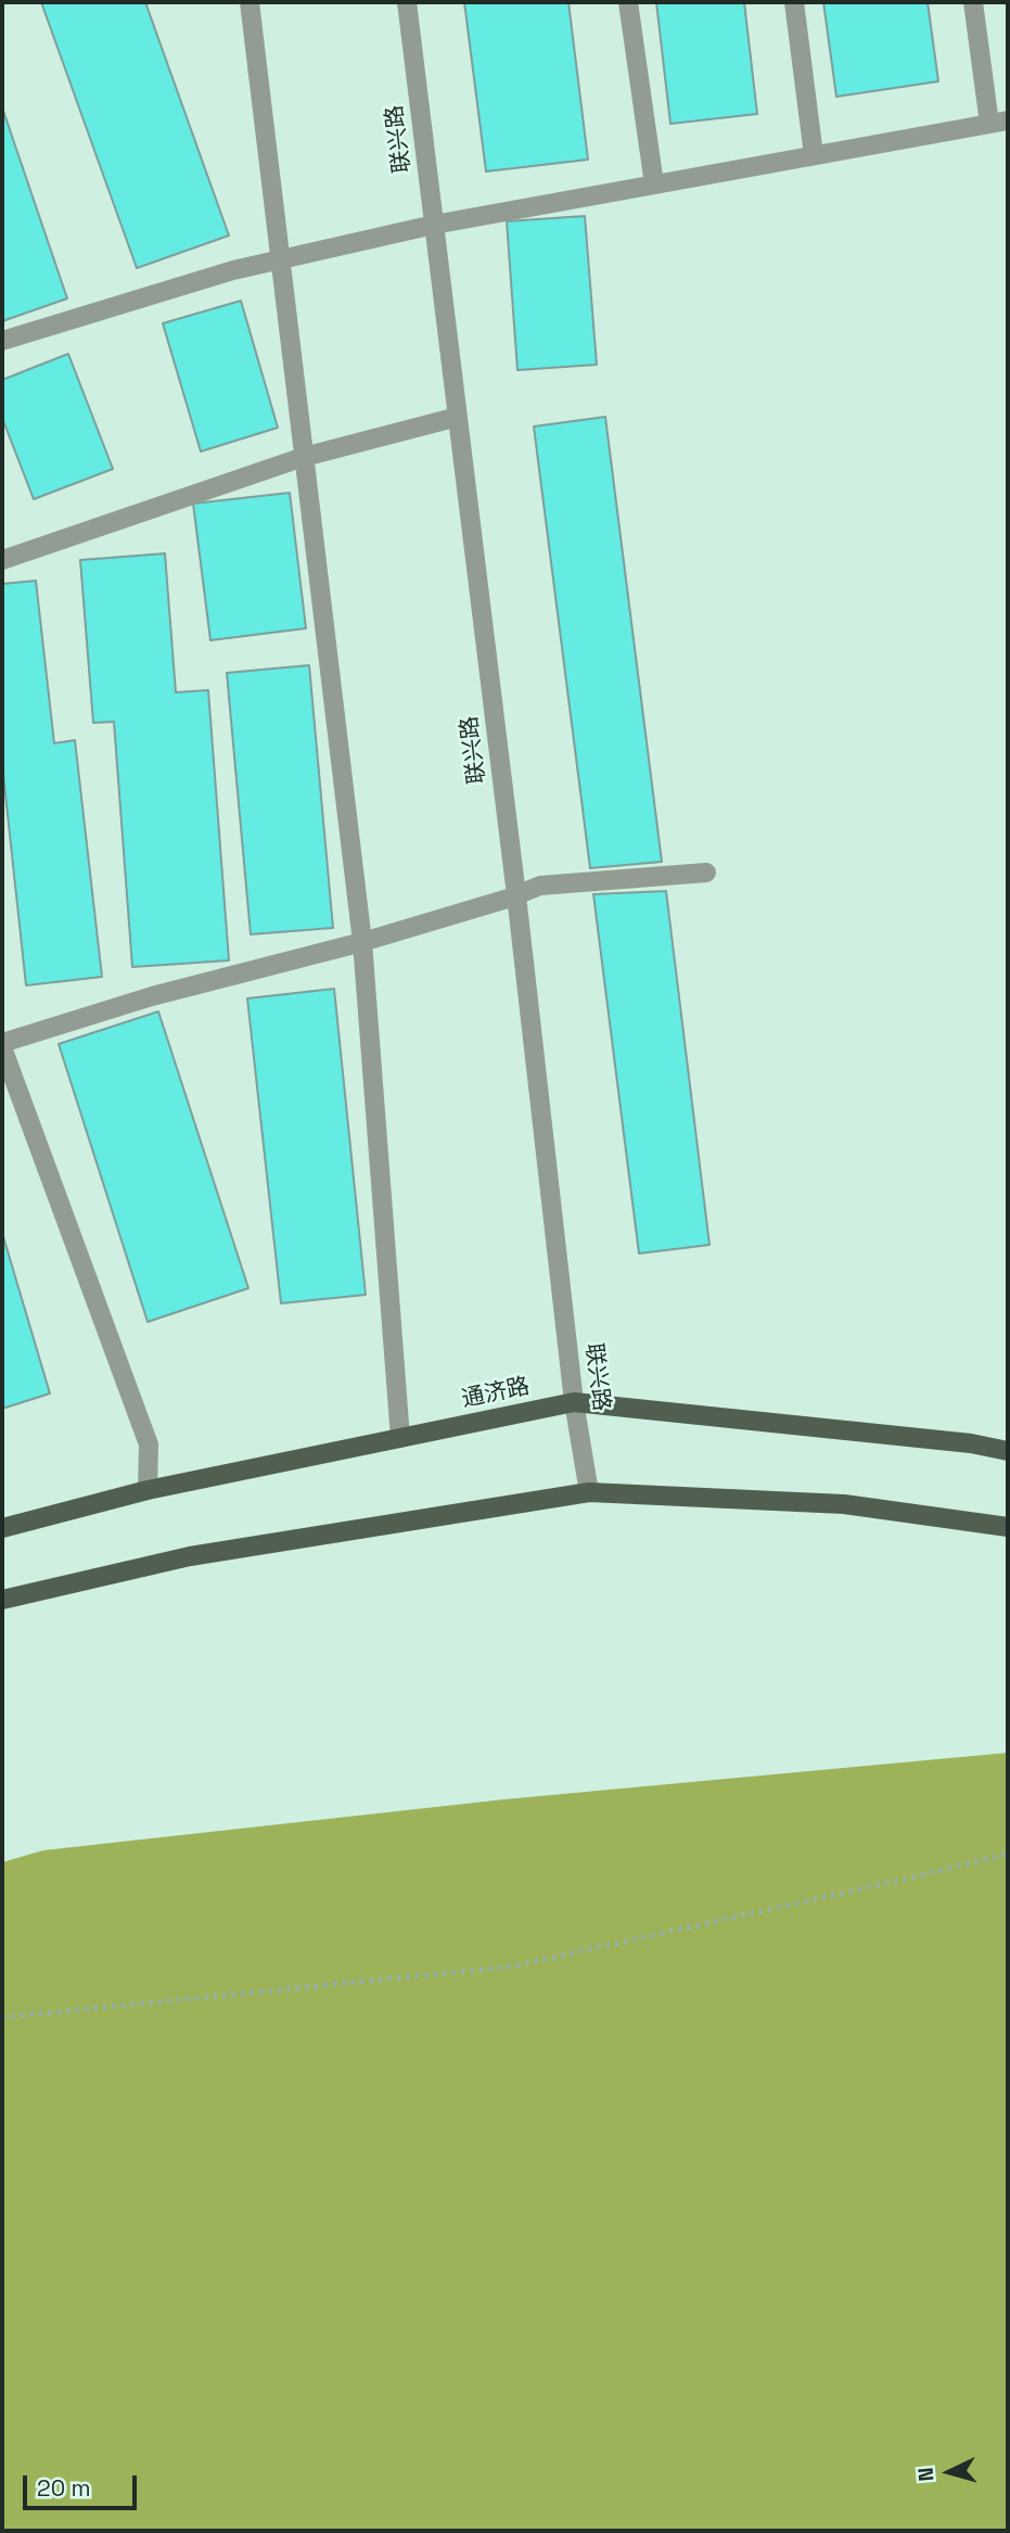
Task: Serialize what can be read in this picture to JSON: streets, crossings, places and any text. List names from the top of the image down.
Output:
{
  "streets": {
    "main road": ["通济路"],
    "street": ["联兴路"]
  },
  "crossings": [
    ["联兴路", "通济路"]
  ],
  "scale_bar": "20 m",
  "north": "left"
}
